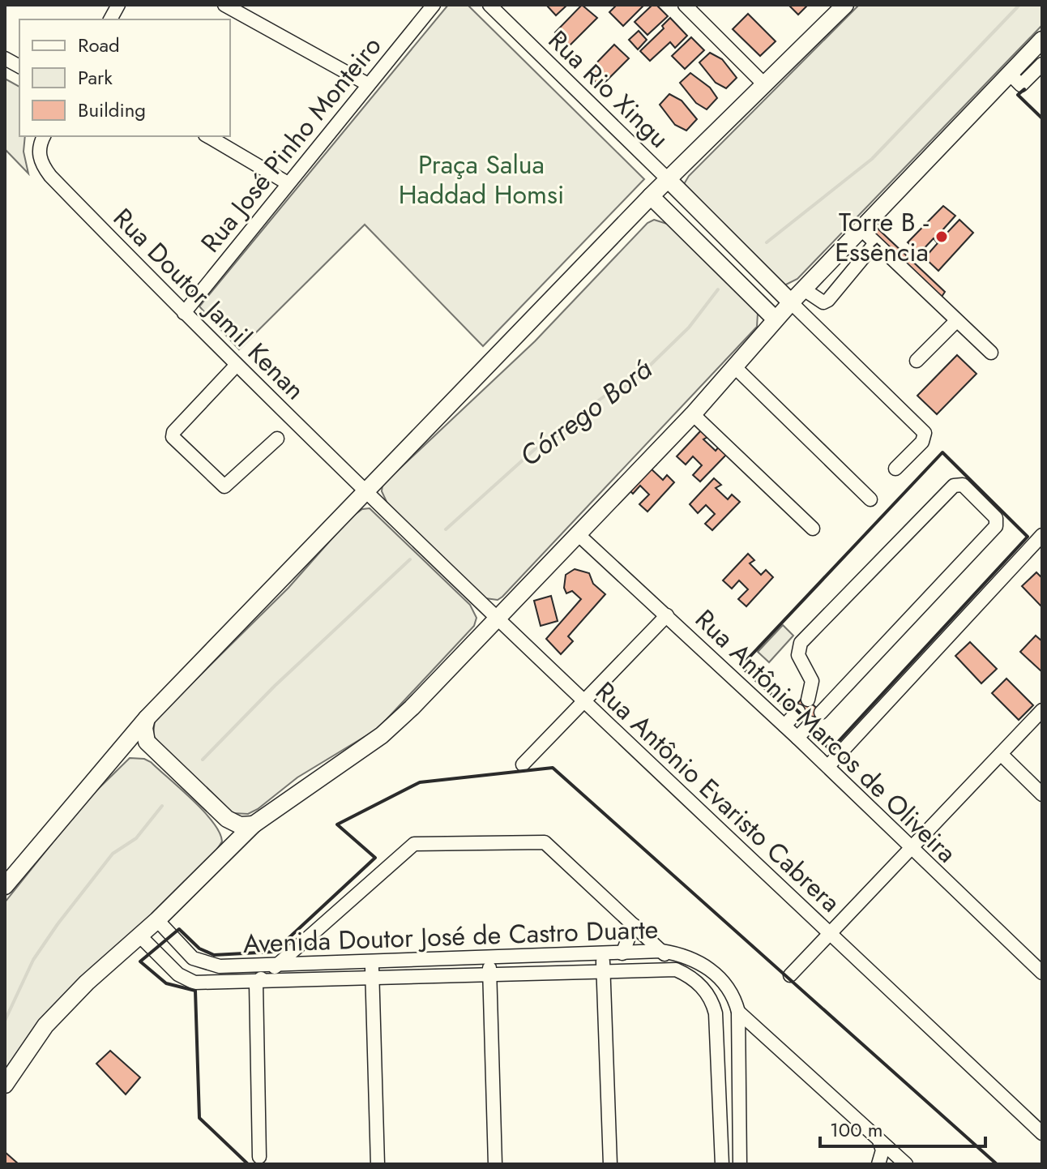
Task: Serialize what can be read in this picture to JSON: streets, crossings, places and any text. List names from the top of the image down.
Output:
{
  "streets": {
    "street": [
      "Rua Rio Xingu",
      "Rua José Pinho Monteiro",
      "Rua Doutor Jamil Kenan",
      "Rua Antônio Marcos de Oliveira",
      "Rua Antônio Evaristo Cabrera",
      "Avenida Doutor José de Castro Duarte"
    ]
  },
  "crossings": [
    ["Rua José Pinho Monteiro", "Rua Doutor Jamil Kenan"],
    ["Rua Doutor Jamil Kenan", "Rua Antônio Evaristo Cabrera"]
  ],
  "water": ["Córrego Borá"],
  "parks": ["Praça Salua Haddad Homsi"],
  "places": ["Torre B - Essência"],
  "legend": ["Road", "Park", "Building"],
  "scale_bar": "100 m"
}
